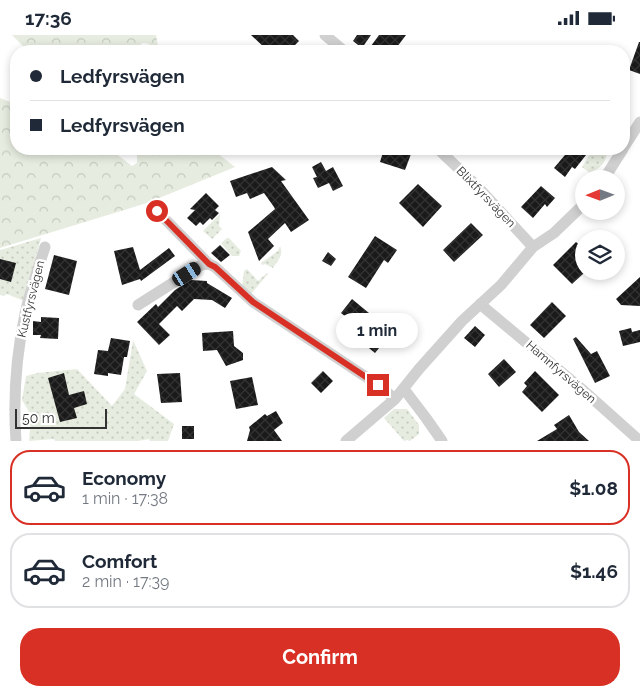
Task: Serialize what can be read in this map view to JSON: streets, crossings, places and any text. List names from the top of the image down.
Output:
{
  "streets": {
    "street": ["Blixtfyrsvägen", "Kustfyrsvägen", "Hamnfyrsvägen"]
  },
  "scale_bar": "50 m",
  "north": "left",
  "page": {
    "status": "17:36",
    "banner": ["Ledfyrsvägen", "Ledfyrsvägen"],
    "bubble": "1 min",
    "scale": "50 m",
    "list": [
      {
        "name": "Economy",
        "note": "1 min · 17:38",
        "value": "$1.08"
      },
      {
        "name": "Comfort",
        "note": "2 min · 17:39",
        "value": "$1.46"
      }
    ],
    "buttons": "Confirm"
  }
}
